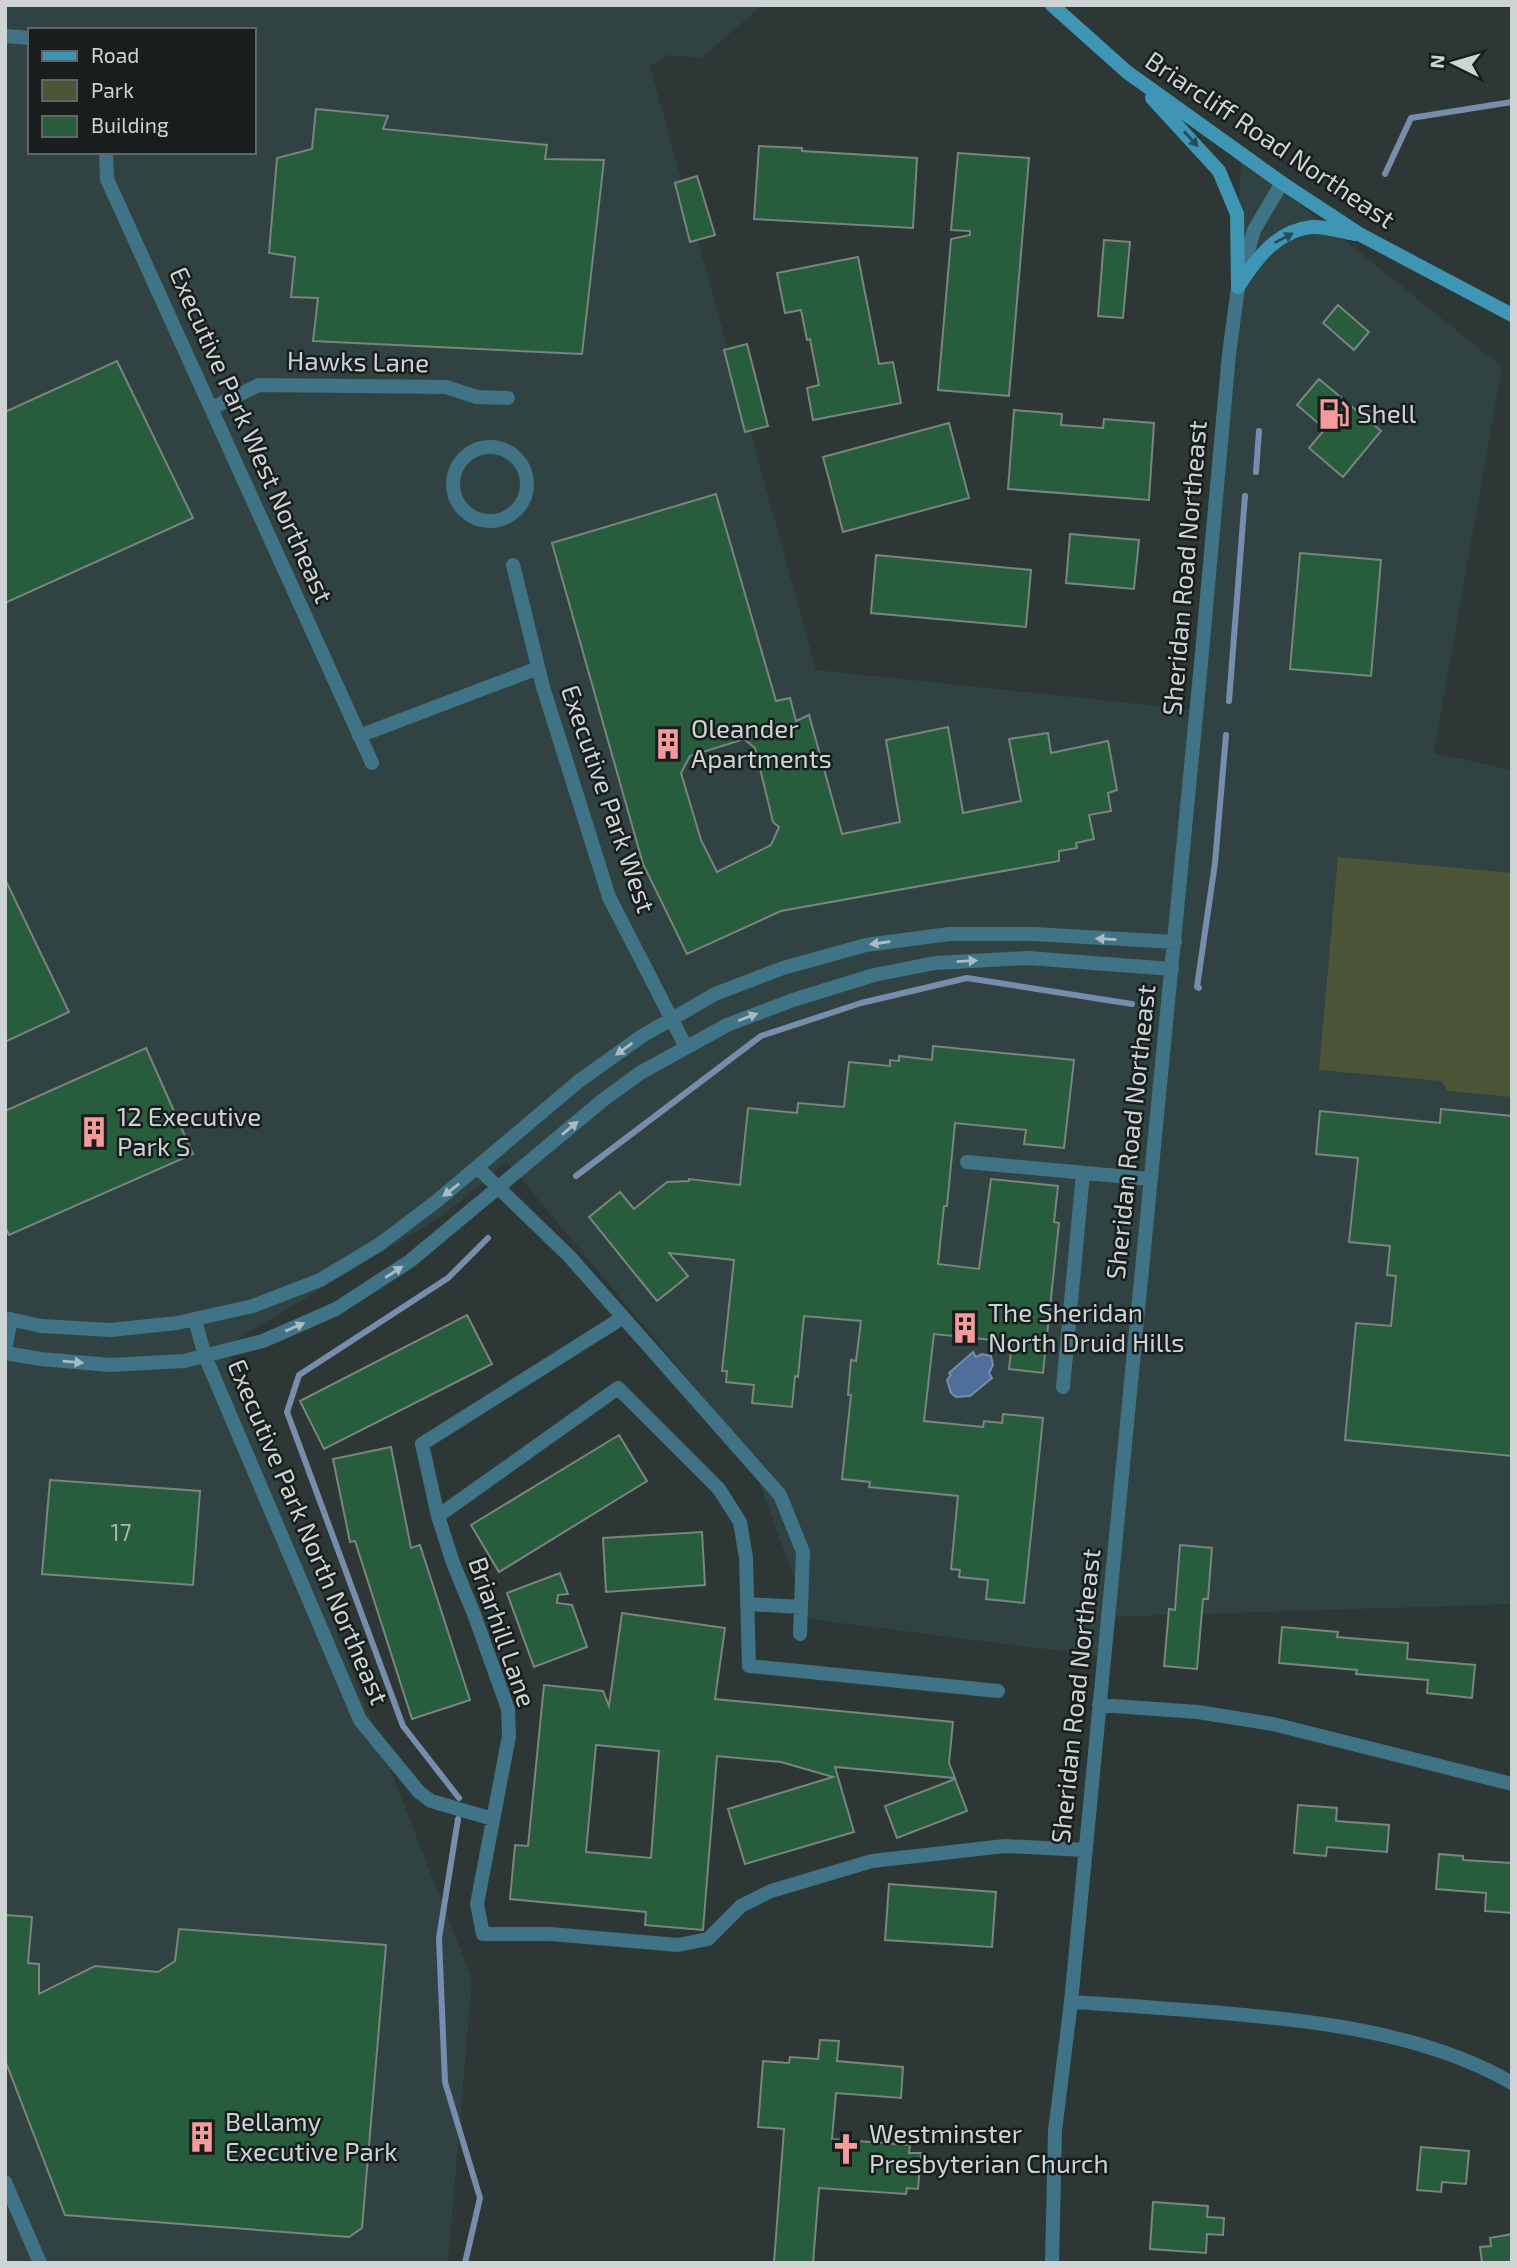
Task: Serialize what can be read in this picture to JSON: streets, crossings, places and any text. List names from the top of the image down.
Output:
{
  "streets": {
    "main road": ["Briarcliff Road Northeast"],
    "street": [
      "Hawks Lane",
      "Executive Park West Northeast",
      "Sheridan Road Northeast",
      "Executive Park West",
      "Executive Park North Northeast",
      "Briarhill Lane"
    ]
  },
  "crossings": [
    ["Briarcliff Road Northeast", "Sheridan Road Northeast"],
    ["Hawks Lane", "Executive Park West Northeast"],
    ["Sheridan Road Northeast", "Briarhill Lane"],
    ["Executive Park North Northeast", "Briarhill Lane"]
  ],
  "places": {
    "fuel station": ["Shell"],
    "building": [
      "Oleander Apartments",
      "12 Executive Park S",
      "The Sheridan North Druid Hills",
      "Bellamy Executive Park"
    ],
    "church": ["Westminster Presbyterian Church"]
  },
  "house_numbers": ["17"],
  "legend": ["Road", "Park", "Building"],
  "north": "left"
}
